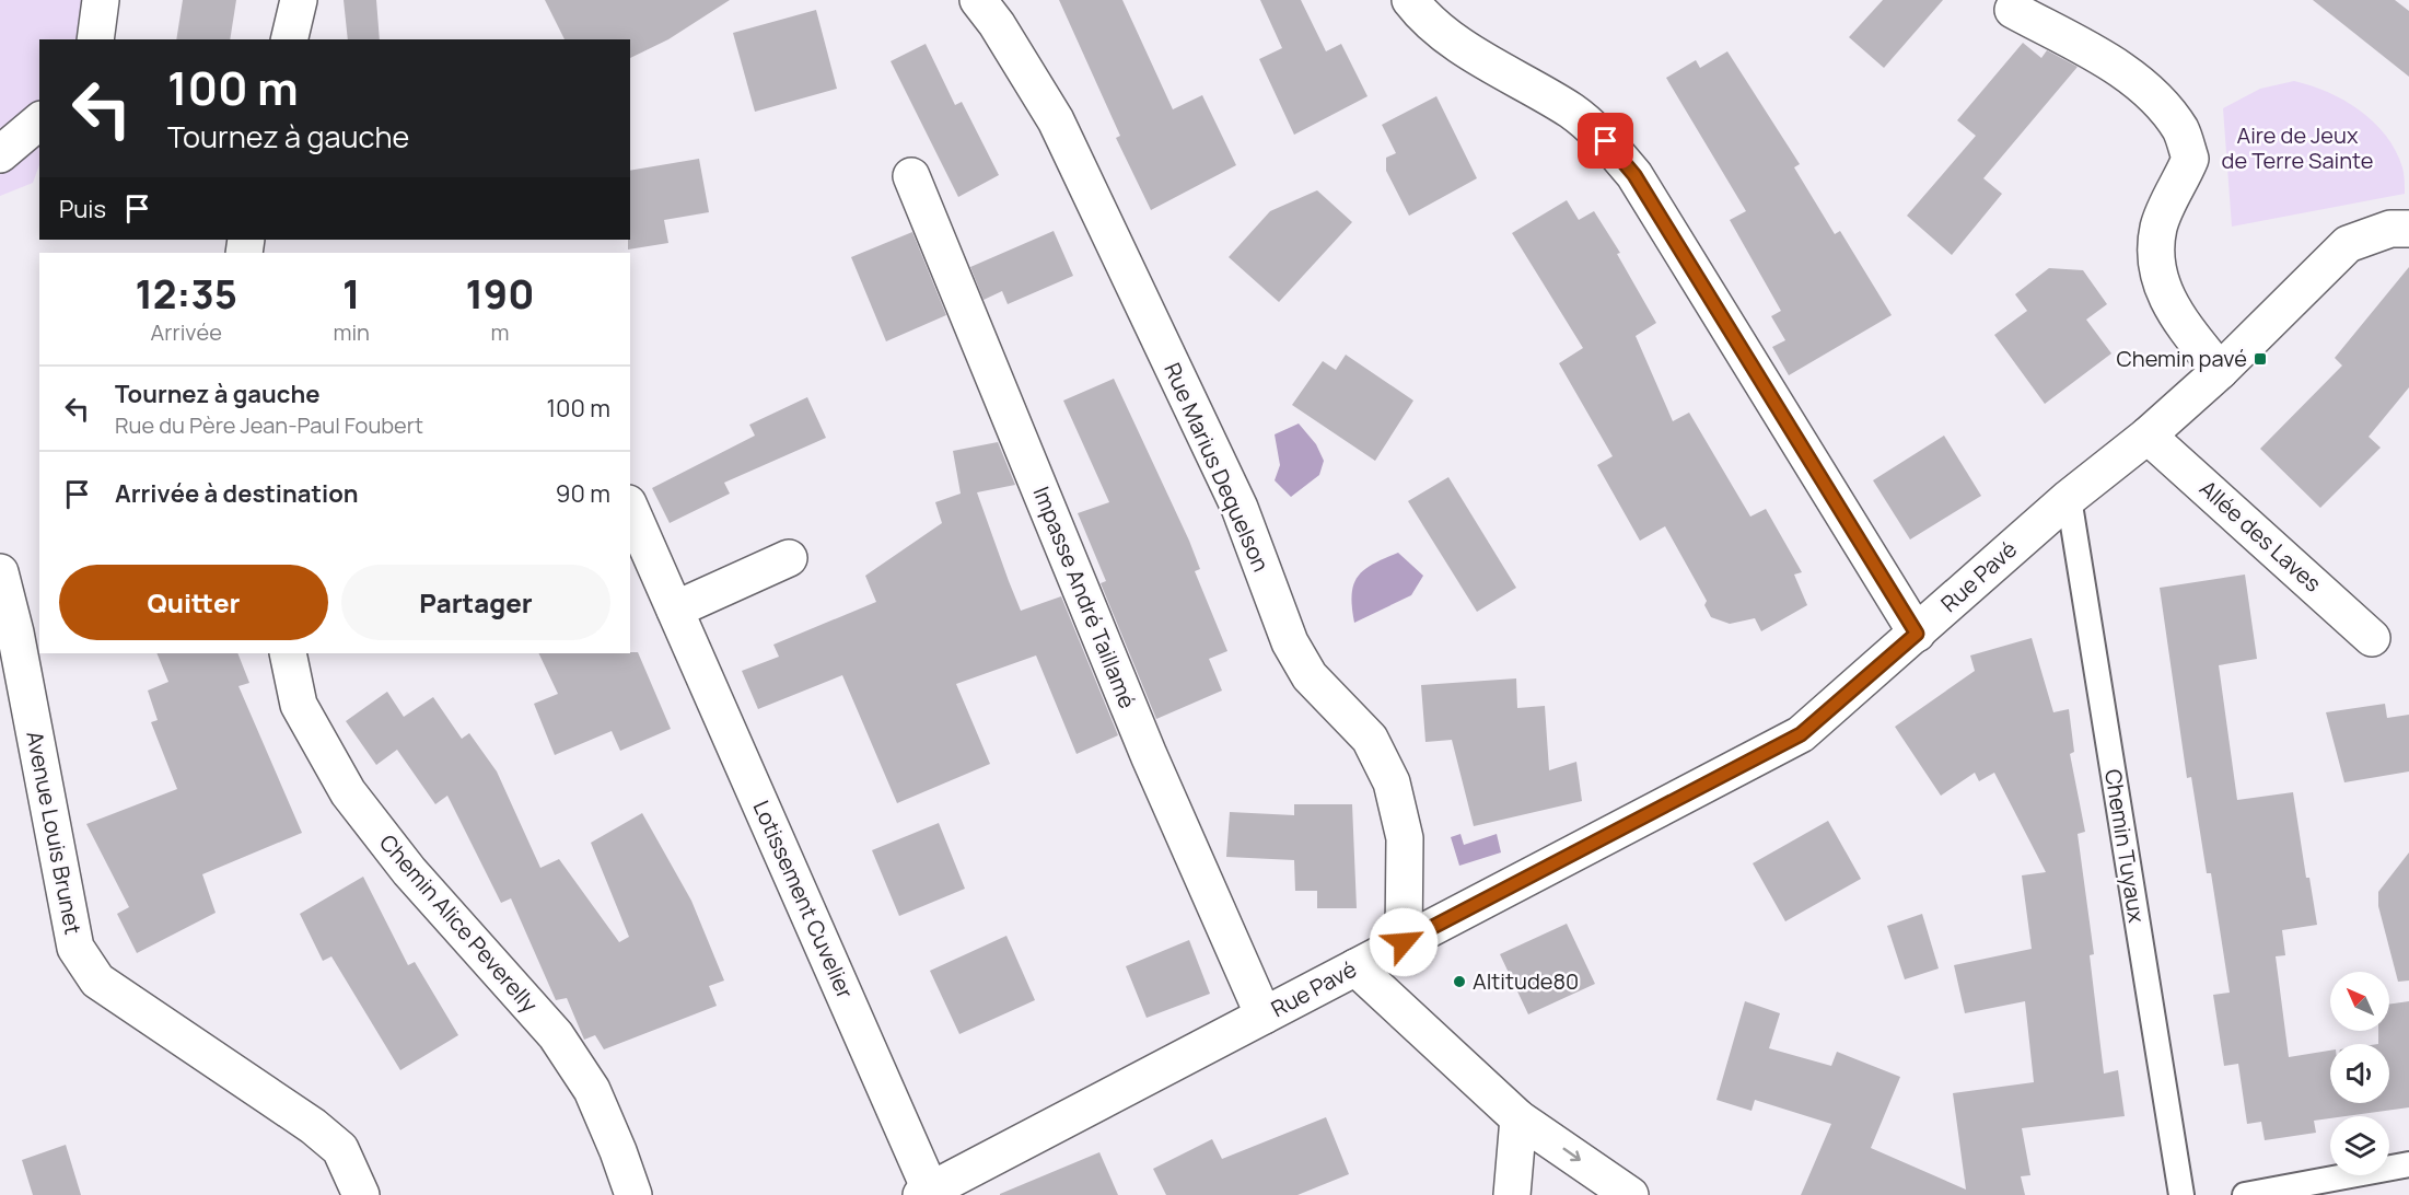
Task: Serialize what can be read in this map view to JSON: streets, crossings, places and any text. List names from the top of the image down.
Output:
{
  "streets": {
    "street": [
      "Rue Marius Dequelson",
      "Allée des Laves",
      "Rue Pavé",
      "Impasse André Taillamé",
      "Avenue Louis Brunet",
      "Lotissement Cuvelier",
      "Chemin Alice Peverelly"
    ],
    "lane": ["Chemin Tuyaux"]
  },
  "crossings": [
    ["Rue Marius Dequelson", "Rue Pavé"],
    ["Allée des Laves", "Rue Pavé"],
    ["Rue Pavé", "Impasse André Taillamé"],
    ["Rue Pavé", "Chemin Tuyaux"],
    ["Rue Pavé", "Lotissement Cuvelier"]
  ],
  "parks": ["Aire de Jeux de Terre Sainte"],
  "places": {
    "transit": ["Chemin pavé"],
    "other": ["Altitude80"]
  },
  "north": "top left",
  "page": {
    "turn": ["100 m", "Tournez à gauche"],
    "then": "Puis",
    "eta": [
      "12:35",
      "Arrivée",
      "1",
      "min",
      "190",
      "m"
    ],
    "list": [
      {
        "name": "Tournez à gauche",
        "note": "Rue du Père Jean-Paul Foubert",
        "value": "100 m"
      },
      {
        "name": "Arrivée à destination",
        "value": "90 m"
      }
    ],
    "buttons": ["Quitter", "Partager"]
  }
}
